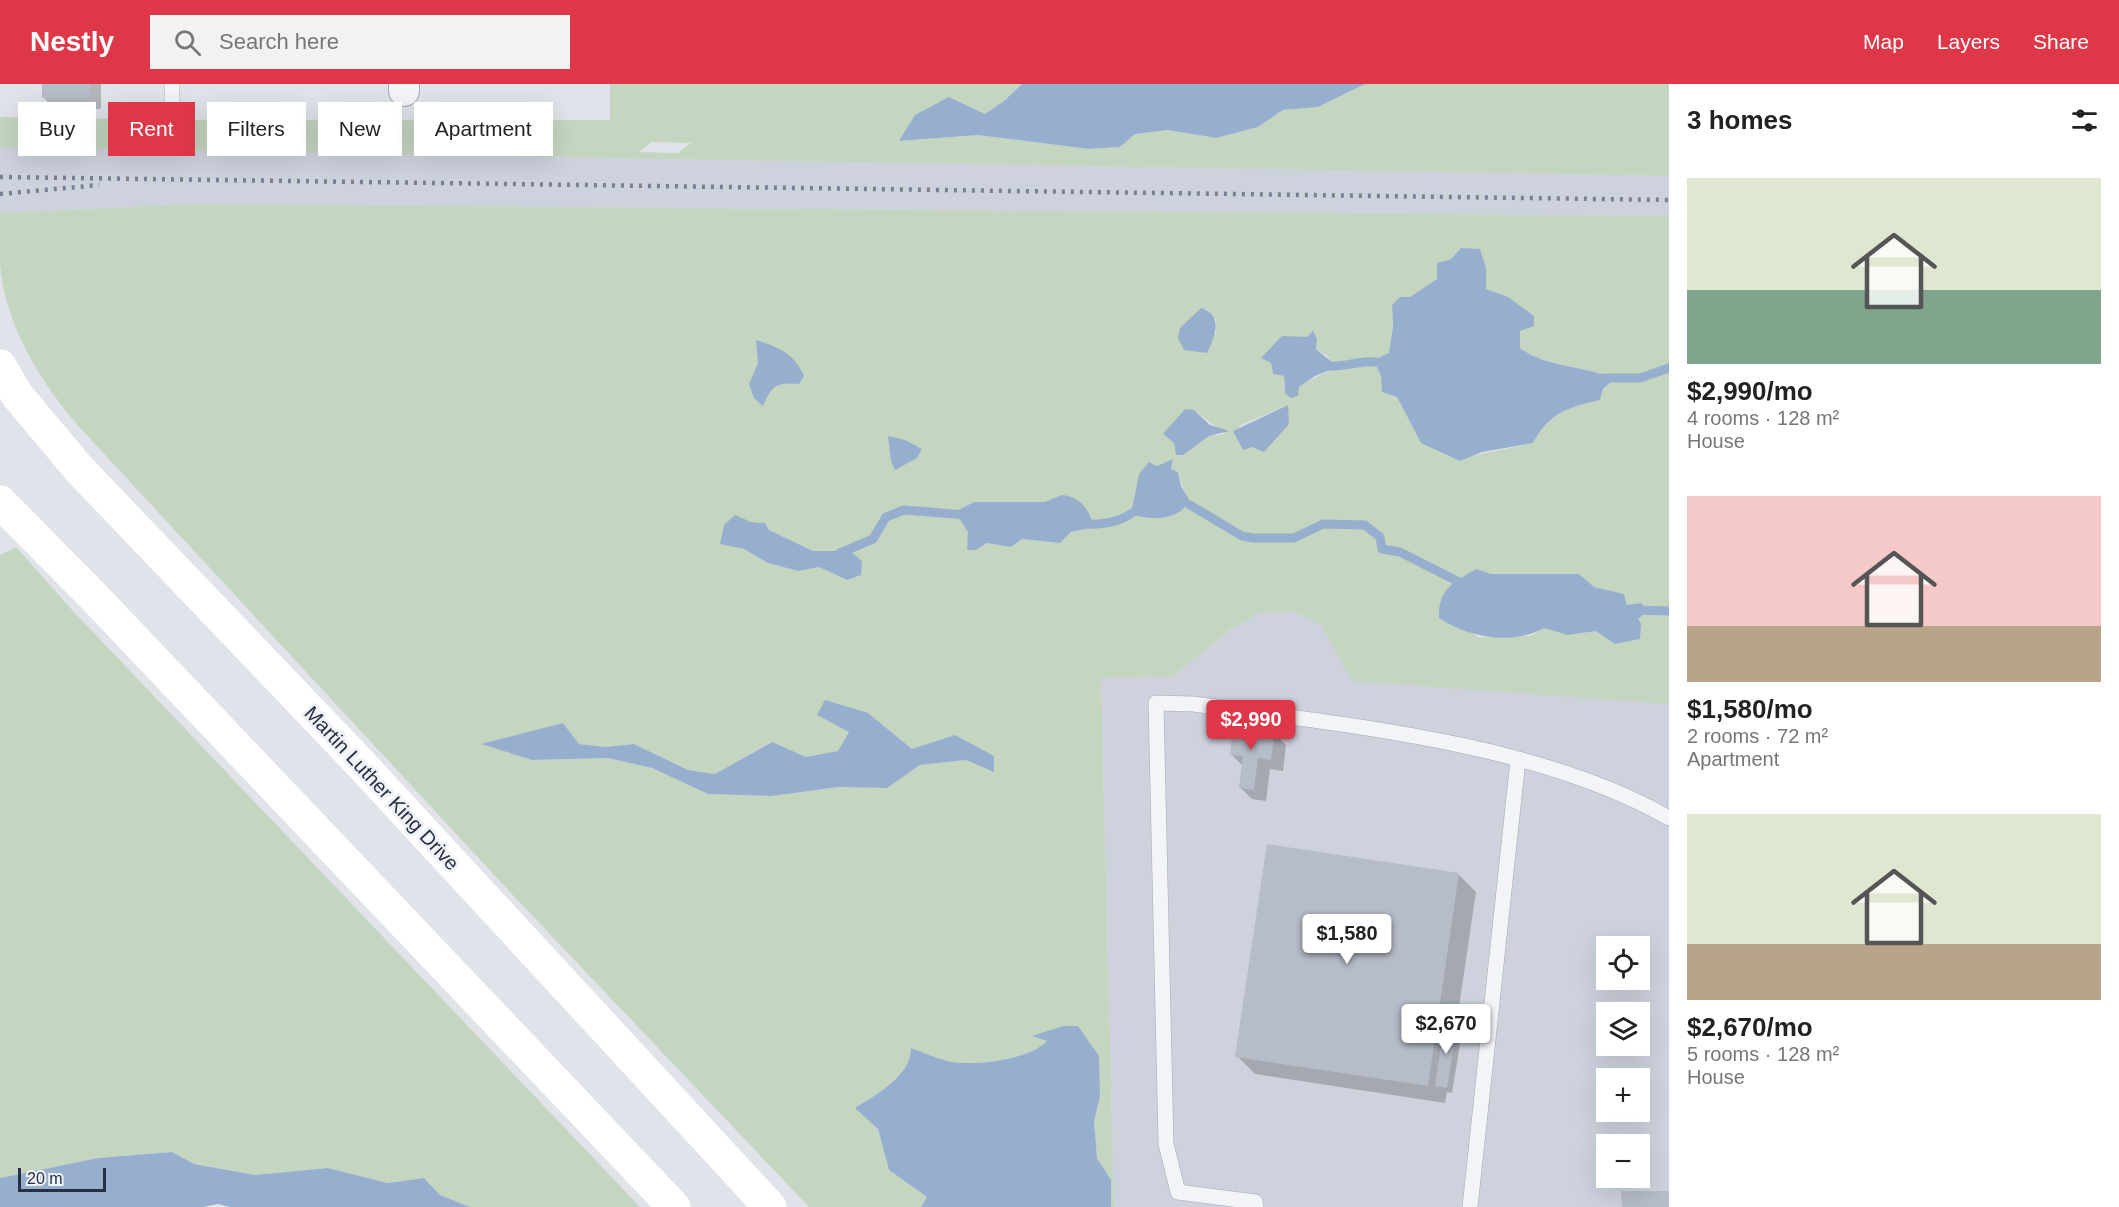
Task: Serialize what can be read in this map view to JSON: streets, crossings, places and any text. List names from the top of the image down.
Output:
{
  "streets": {
    "main road": ["Martin Luther King Drive"]
  },
  "scale_bar": "20 m",
  "page": {
    "header": "Nestly",
    "search": "Search here",
    "nav": ["Map", "Layers", "Share"],
    "heading": "3 homes",
    "chip": [
      "Buy",
      "Rent",
      "Filters",
      "New",
      "Apartment"
    ],
    "list": [
      {
        "name": "$2,990/mo",
        "note": "4 rooms · 128 m² · House"
      },
      {
        "name": "$1,580/mo",
        "note": "2 rooms · 72 m² · Apartment"
      },
      {
        "name": "$2,670/mo",
        "note": "5 rooms · 128 m² · House"
      }
    ],
    "price": ["$2,990", "$1,580", "$2,670"],
    "map_buttons": ["+", "−"],
    "scale": "20 m"
  }
}
